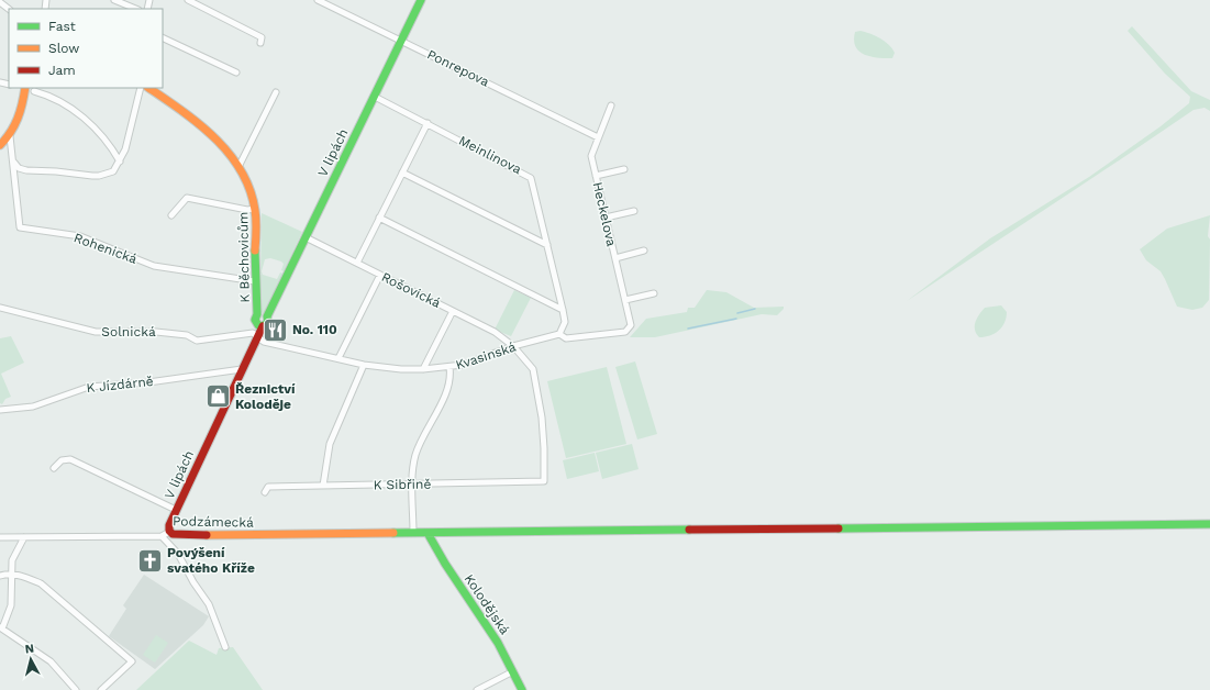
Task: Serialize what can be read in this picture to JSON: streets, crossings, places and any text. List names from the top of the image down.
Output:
{
  "streets": {
    "street": [
      "Ponrepova",
      "V lipách",
      "Meinlinova",
      "Heckelova",
      "Rohenická",
      "K Běchovicům",
      "Rošovická",
      "Solnická",
      "Kvasinská",
      "K Jízdárně",
      "K Sibřině",
      "Podzámecká",
      "Kolodějská"
    ]
  },
  "crossings": [
    ["Ponrepova", "V lipách"],
    ["Ponrepova", "Heckelova"],
    ["V lipách", "Meinlinova"],
    ["V lipách", "K Běchovicům"],
    ["V lipách", "Rošovická"],
    ["V lipách", "Solnická"],
    ["V lipách", "Kvasinská"],
    ["V lipách", "K Jízdárně"],
    ["V lipách", "Podzámecká"],
    ["Meinlinova", "Kvasinská"],
    ["Heckelova", "Kvasinská"],
    ["Rohenická", "K Běchovicům"],
    ["K Běchovicům", "Solnická"],
    ["K Běchovicům", "Kvasinská"],
    ["Rošovická", "Kvasinská"],
    ["Rošovická", "K Sibřině"],
    ["Solnická", "Kvasinská"],
    ["Podzámecká", "Kolodějská"]
  ],
  "places": {
    "restaurant": ["No. 110"],
    "shop": ["Řeznictví Koloděje"],
    "church": ["Povýšení svatého Kříže"]
  },
  "legend": ["Fast", "Slow", "Jam"],
  "north": "top"
}
